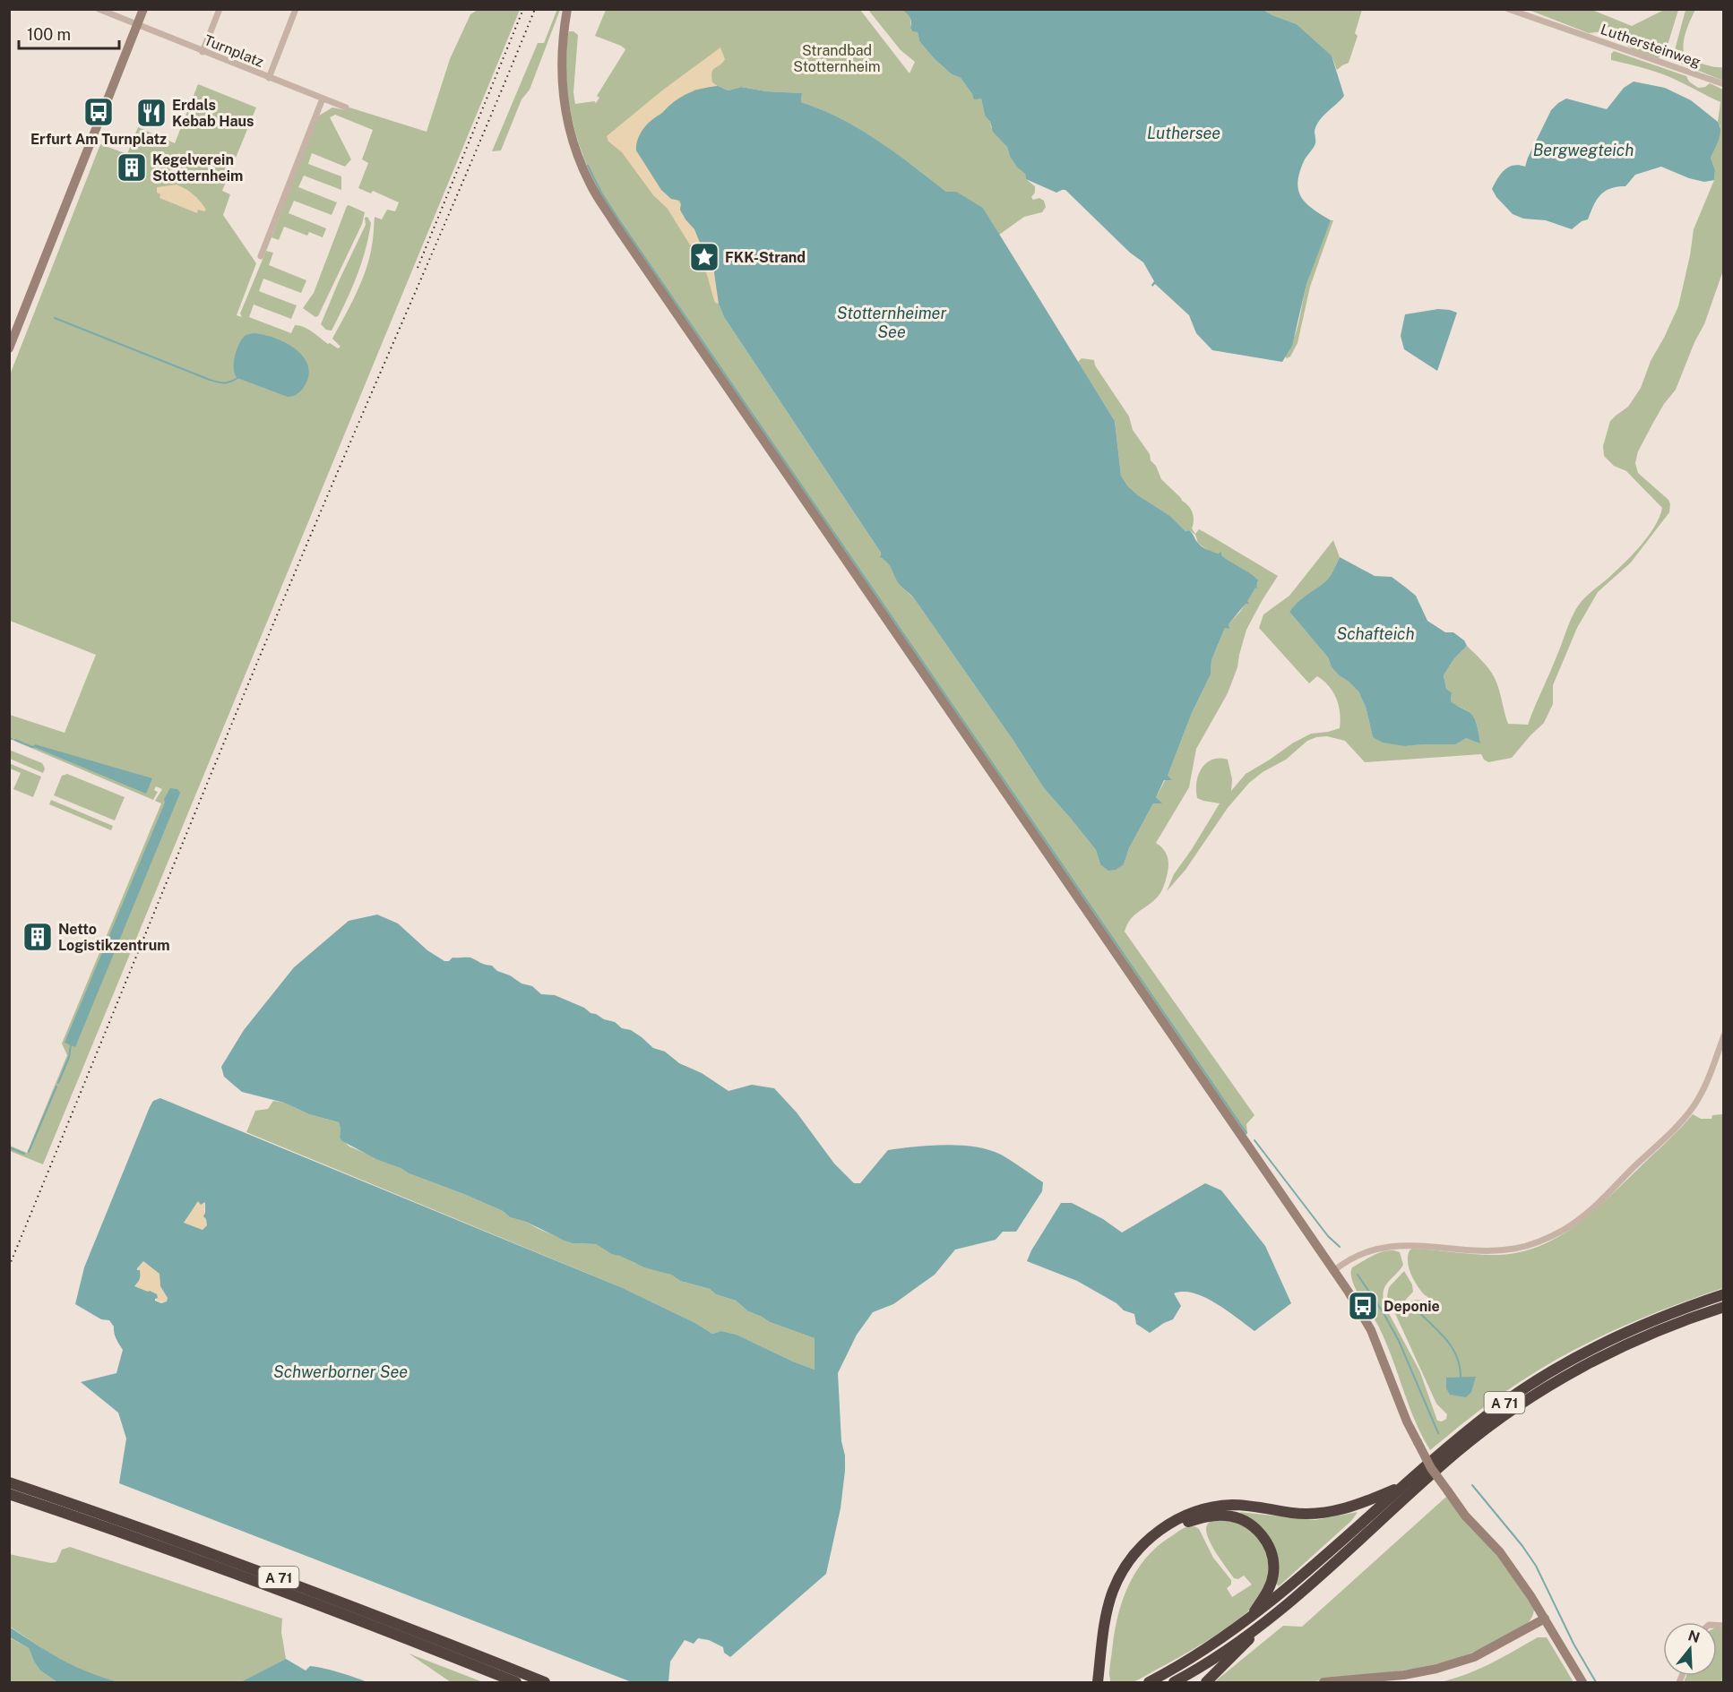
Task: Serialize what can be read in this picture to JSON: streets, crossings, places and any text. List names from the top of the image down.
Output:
{
  "streets": {
    "highway": ["A 71"],
    "street": ["Luthersteinweg", "Turnplatz"]
  },
  "water": [
    "Luthersee",
    "Bergwegteich",
    "Stotternheimer See",
    "Schafteich",
    "Schwerborner See"
  ],
  "parks": ["Strandbad Stotternheim"],
  "places": {
    "bus stop": ["Erfurt Am Turnplatz", "Deponie"],
    "restaurant": ["Erdals Kebab Haus"],
    "building": ["Kegelverein Stotternheim", "Netto Logistikzentrum"],
    "place": ["FKK-Strand"]
  },
  "scale_bar": "100 m",
  "north": "top"
}
